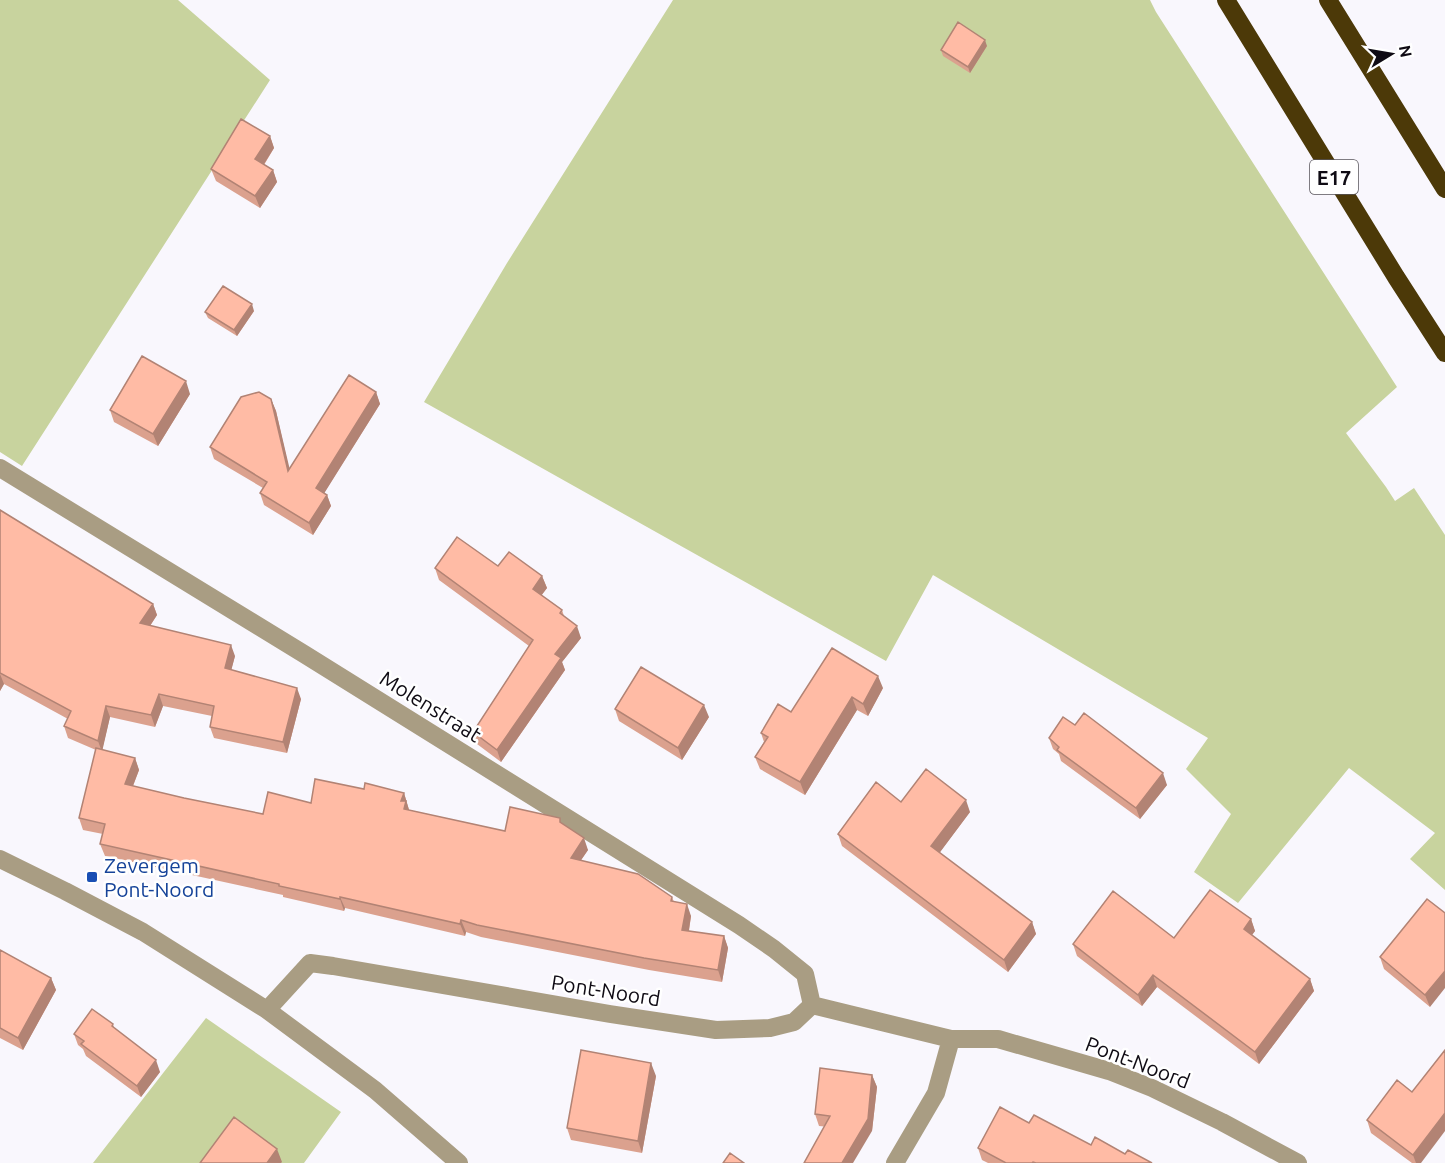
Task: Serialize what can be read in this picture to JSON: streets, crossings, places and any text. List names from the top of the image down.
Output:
{
  "streets": {
    "highway": ["E17"],
    "street": ["Molenstraat", "Pont-Noord"]
  },
  "crossings": [
    ["Molenstraat", "Pont-Noord"]
  ],
  "places": {
    "transit": ["Zevergem Pont-Noord"]
  },
  "north": "right"
}
